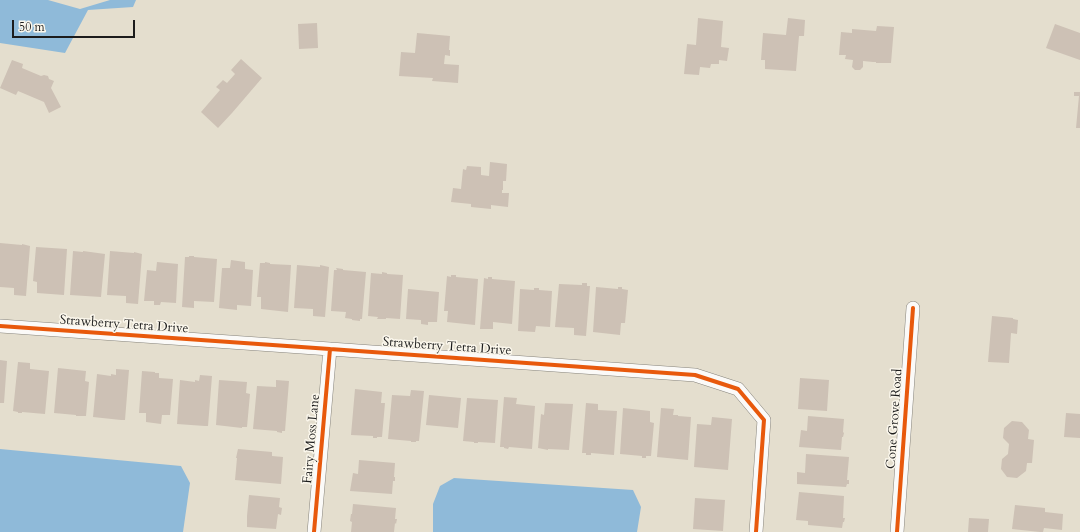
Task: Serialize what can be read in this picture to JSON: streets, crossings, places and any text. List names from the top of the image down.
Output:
{
  "streets": {
    "street": ["Strawberry Tetra Drive", "Cone Grove Road", "Fairy Moss Lane"]
  },
  "crossings": [
    ["Strawberry Tetra Drive", "Fairy Moss Lane"]
  ],
  "scale_bar": "50 m"
}
